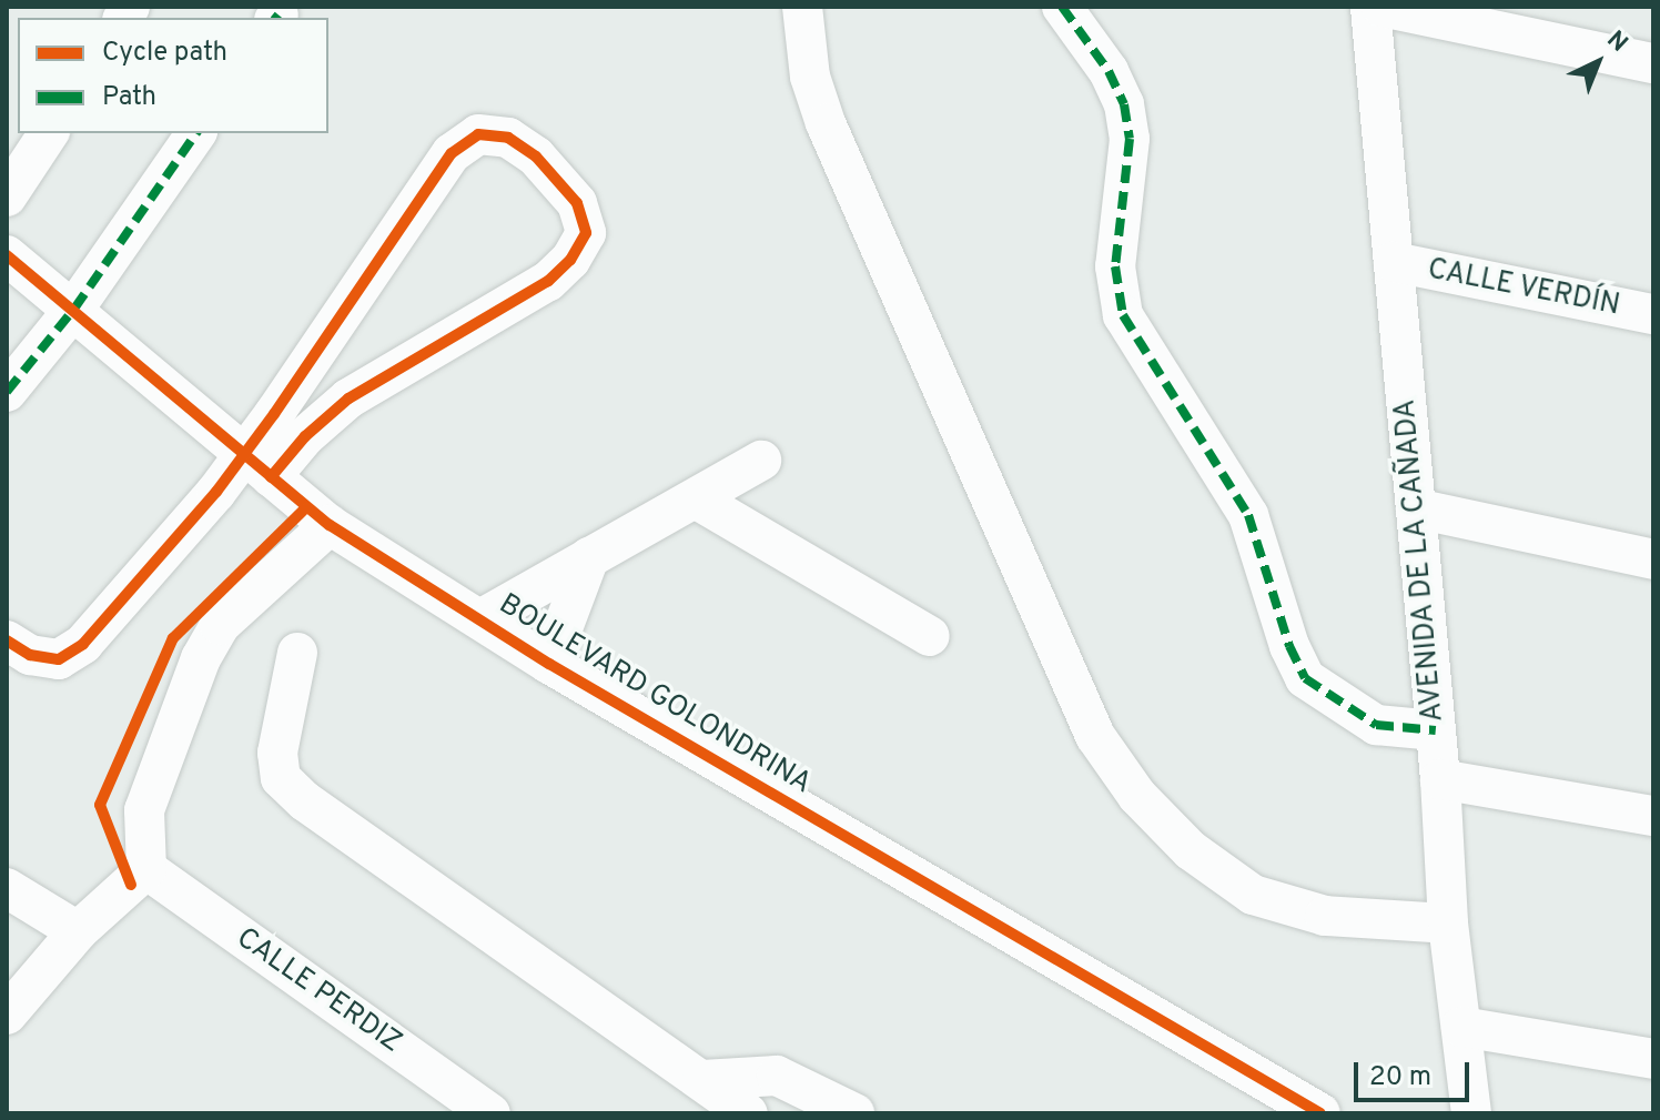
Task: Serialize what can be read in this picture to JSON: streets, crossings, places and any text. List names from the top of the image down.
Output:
{
  "streets": {
    "street": [
      "CALLE VERDÍN",
      "AVENIDA DE LA CAÑADA",
      "BOULEVARD GOLONDRINA",
      "CALLE PERDIZ"
    ]
  },
  "crossings": [
    ["CALLE VERDÍN", "AVENIDA DE LA CAÑADA"]
  ],
  "legend": ["Cycle path", "Path"],
  "scale_bar": "20 m",
  "north": "top right"
}
